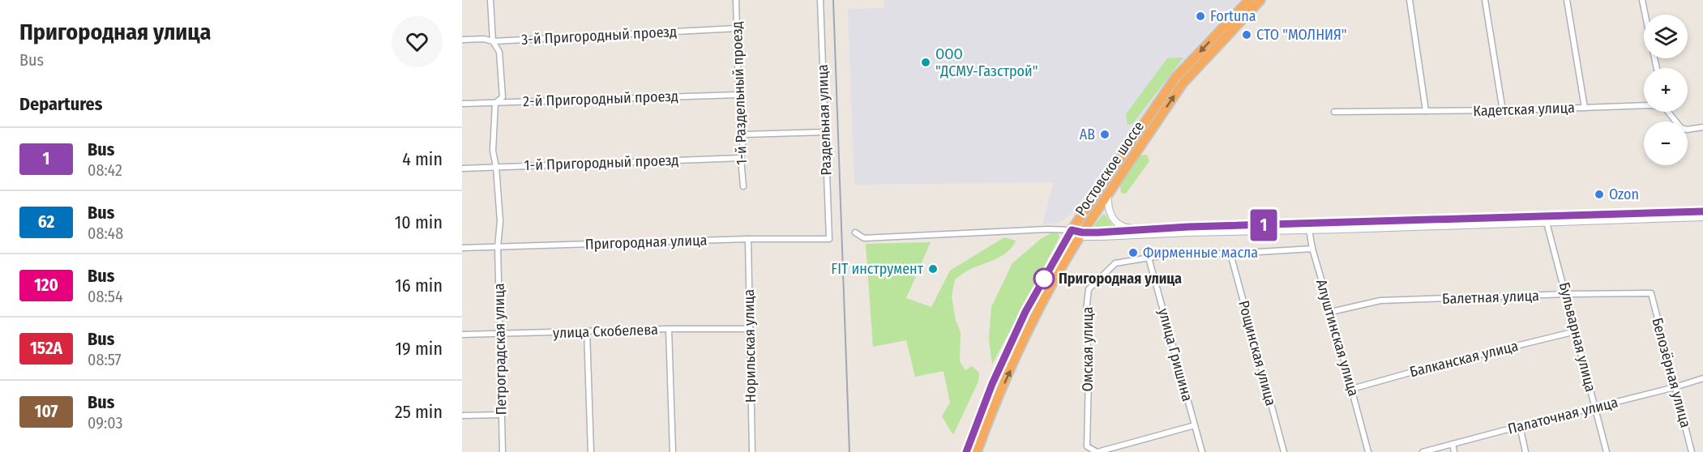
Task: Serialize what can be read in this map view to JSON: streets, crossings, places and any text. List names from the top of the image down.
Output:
{
  "streets": {
    "highway": ["Ростовское шоссе"],
    "street": [
      "3-й Пригородный проезд",
      "1-й Раздельный проезд",
      "2-й Пригородный проезд",
      "Кадетская улица",
      "Раздельная улица",
      "1-й Пригородный проезд",
      "Пригородная улица",
      "Балетная улица",
      "улица Скобелева",
      "Бульварная улица",
      "Алуштинская улица",
      "Норильская улица",
      "Петроградская улица",
      "Омская улица",
      "Рощинская улица",
      "улица Гришина",
      "Балканская улица",
      "Белозёрная улица",
      "Палаточная улица"
    ]
  },
  "crossings": [
    ["3-й Пригородный проезд", "1-й Раздельный проезд"],
    ["3-й Пригородный проезд", "Петроградская улица"],
    ["1-й Раздельный проезд", "2-й Пригородный проезд"],
    ["1-й Раздельный проезд", "1-й Пригородный проезд"],
    ["2-й Пригородный проезд", "Петроградская улица"],
    ["Раздельная улица", "Пригородная улица"],
    ["1-й Пригородный проезд", "Петроградская улица"],
    ["Пригородная улица", "Норильская улица"],
    ["Пригородная улица", "Петроградская улица"],
    ["Балетная улица", "Бульварная улица"],
    ["Балетная улица", "Алуштинская улица"],
    ["Балетная улица", "Белозёрная улица"],
    ["улица Скобелева", "Норильская улица"],
    ["улица Скобелева", "Петроградская улица"],
    ["Бульварная улица", "Балканская улица"],
    ["Бульварная улица", "Палаточная улица"],
    ["Алуштинская улица", "Балканская улица"],
    ["Омская улица", "улица Гришина"],
    ["Белозёрная улица", "Палаточная улица"]
  ],
  "places": [
    "Fortuna",
    "СТО \"МОЛНИЯ\"",
    "ООО \"ДСМУ-Газстрой\"",
    "АВ",
    "Ozon",
    "Фирменные масла",
    "FIT инструмент",
    "Пригородная улица"
  ],
  "lines": ["bus line 1"],
  "page": {
    "heading": [
      ["Пригородная улица", "Bus"],
      "Departures"
    ],
    "on_map": "1",
    "map_buttons": ["+", "−"],
    "list": [
      {
        "mark": "1",
        "name": "Bus",
        "note": "08:42",
        "value": "4 min"
      },
      {
        "mark": "62",
        "name": "Bus",
        "note": "08:48",
        "value": "10 min"
      },
      {
        "mark": "120",
        "name": "Bus",
        "note": "08:54",
        "value": "16 min"
      },
      {
        "mark": "152A",
        "name": "Bus",
        "note": "08:57",
        "value": "19 min"
      },
      {
        "mark": "107",
        "name": "Bus",
        "note": "09:03",
        "value": "25 min"
      }
    ]
  }
}
